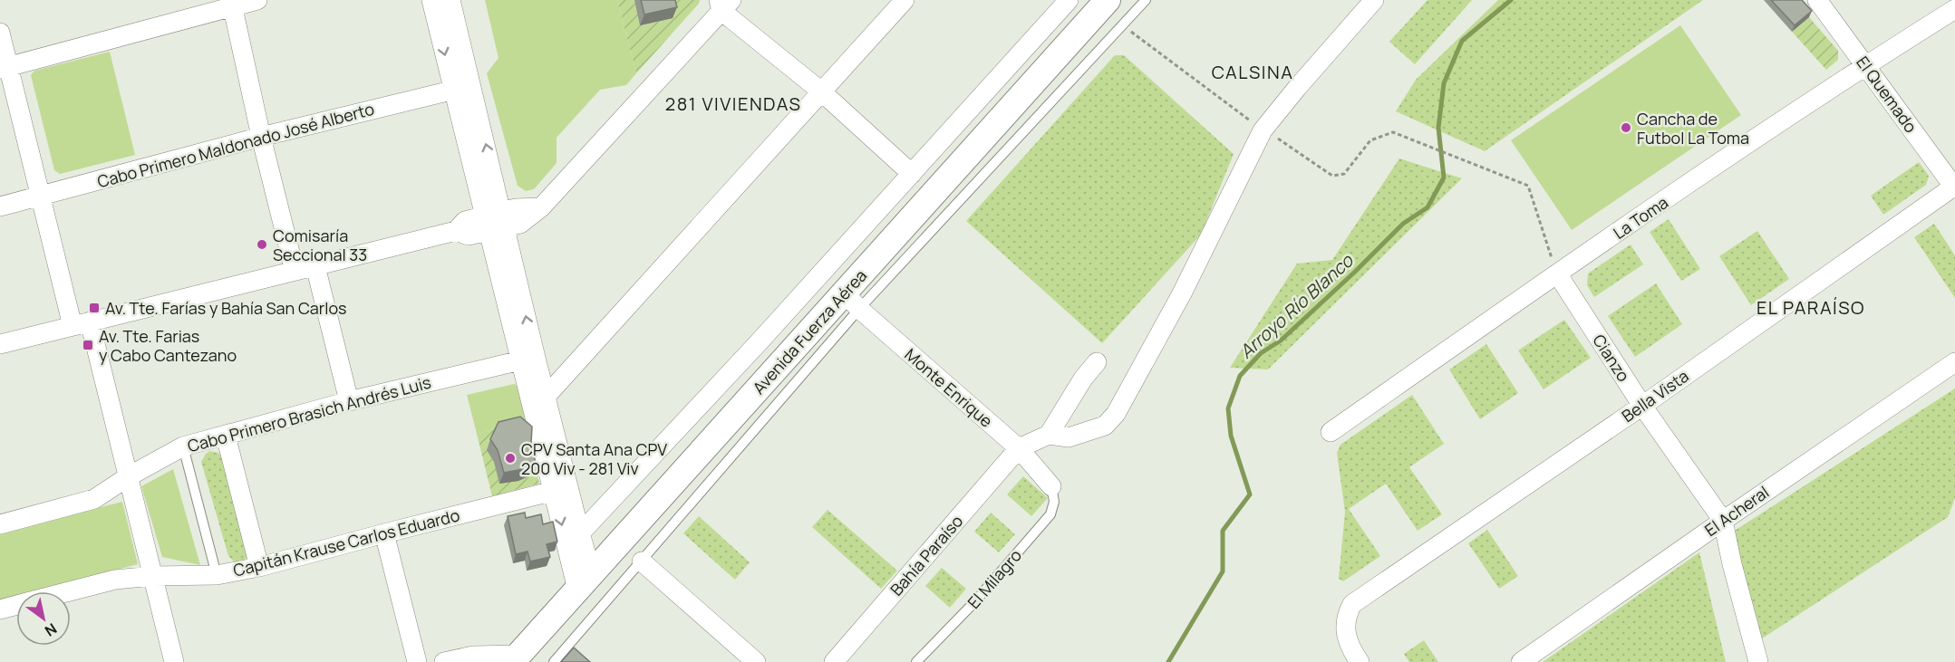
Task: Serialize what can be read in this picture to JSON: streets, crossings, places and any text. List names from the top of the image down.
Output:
{
  "streets": {
    "main road": ["Avenida Fuerza Aérea"],
    "street": [
      "El Quemado",
      "Cabo Primero Maldonado José Alberto",
      "La Toma",
      "Cianzo",
      "Monte Enrique",
      "Bella Vista",
      "Cabo Primero Brasich Andrés Luis",
      "El Acheral",
      "Capitán Krause Carlos Eduardo",
      "Bahía Paraíso"
    ],
    "lane": ["El Milagro"]
  },
  "crossings": [
    ["El Quemado", "La Toma"],
    ["El Quemado", "Bella Vista"],
    ["La Toma", "Cianzo"],
    ["Avenida Fuerza Aérea", "Monte Enrique"],
    ["Cianzo", "Bella Vista"],
    ["Cianzo", "El Acheral"],
    ["Monte Enrique", "Bahía Paraíso"],
    ["Monte Enrique", "El Milagro"]
  ],
  "districts": ["CALSINA", "281 VIVIENDAS", "EL PARAÍSO"],
  "water": ["Arroyo Río Blanco"],
  "places": {
    "other": ["Cancha de Futbol La Toma", "Comisaría Seccional 33", "CPV Santa Ana CPV 200 Viv - 281 Viv"],
    "transit": ["Av. Tte. Farías y Bahía San Carlos", "Av. Tte. Farias y Cabo Cantezano"]
  },
  "north": "bottom right"
}
